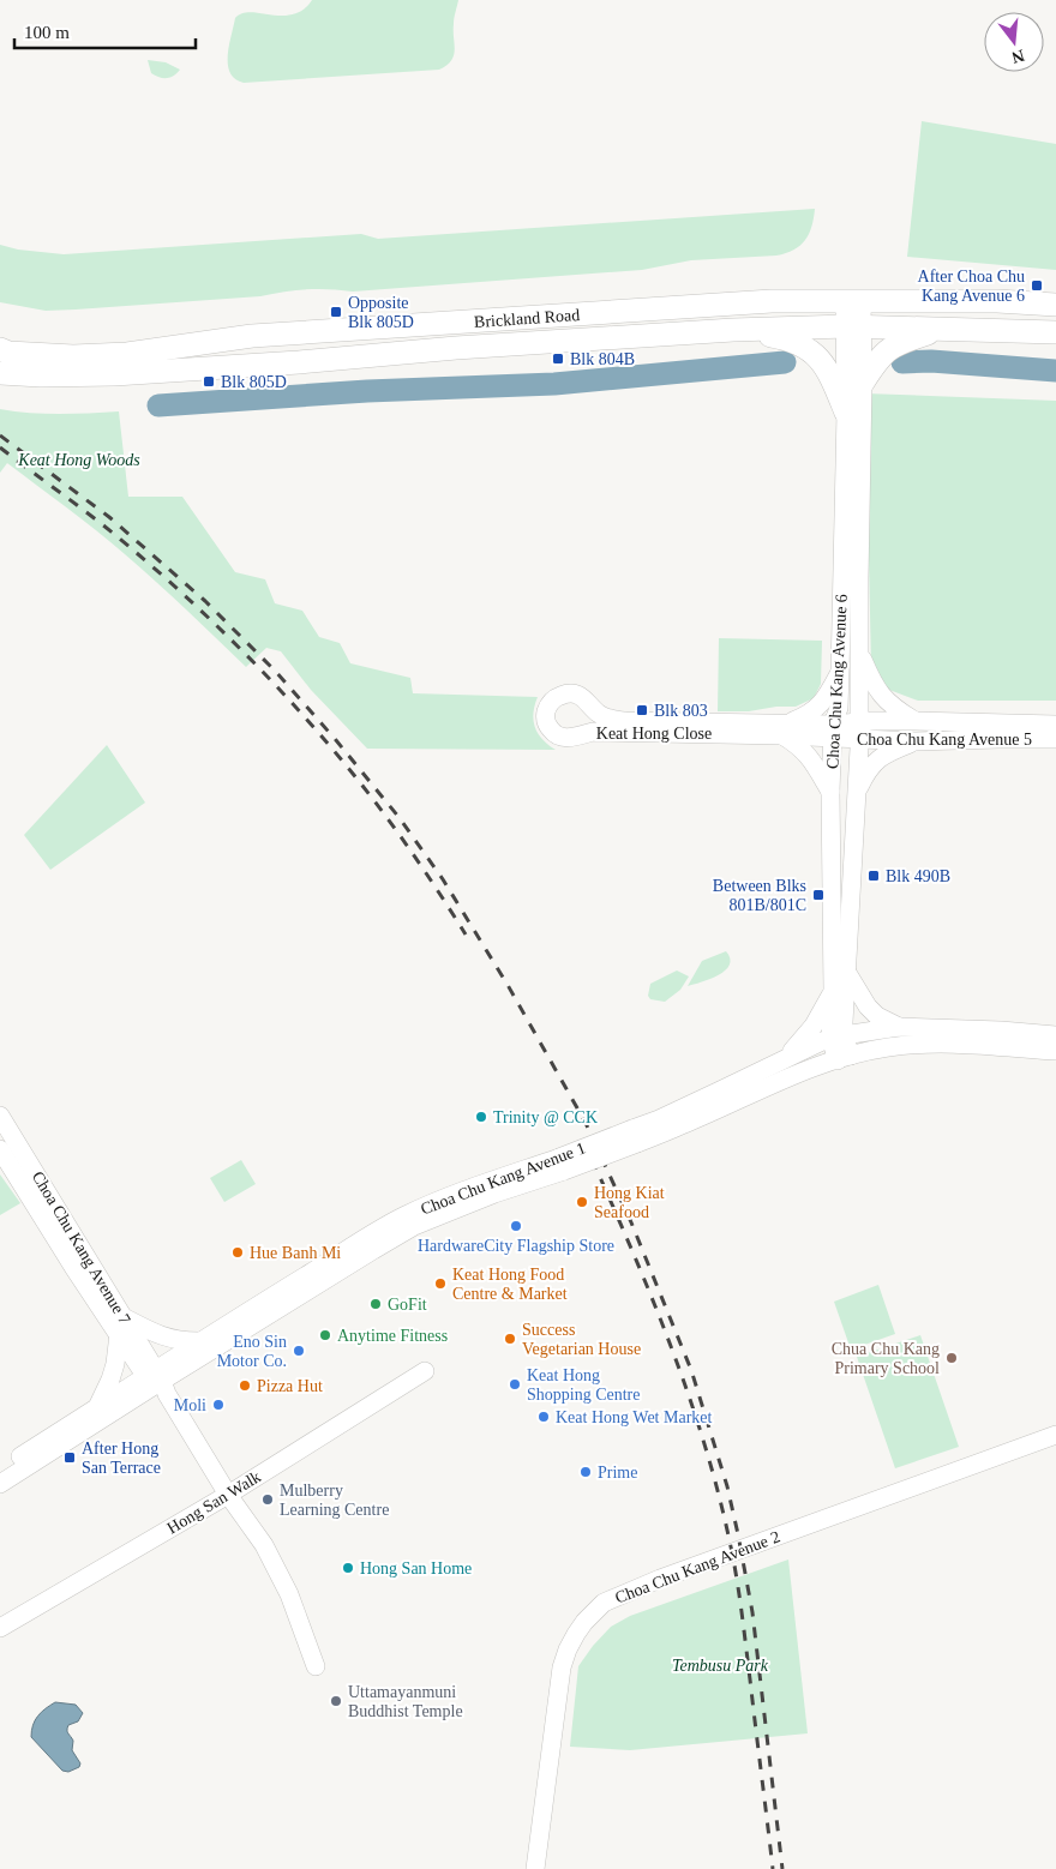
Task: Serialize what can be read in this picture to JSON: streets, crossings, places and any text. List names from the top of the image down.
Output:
{
  "streets": {
    "main road": ["Brickland Road"],
    "street": [
      "Choa Chu Kang Avenue 6",
      "Keat Hong Close",
      "Choa Chu Kang Avenue 5",
      "Choa Chu Kang Avenue 1",
      "Choa Chu Kang Avenue 7",
      "Hong San Walk",
      "Choa Chu Kang Avenue 2"
    ]
  },
  "crossings": [
    ["Brickland Road", "Choa Chu Kang Avenue 6"],
    ["Choa Chu Kang Avenue 6", "Keat Hong Close"],
    ["Choa Chu Kang Avenue 6", "Choa Chu Kang Avenue 5"],
    ["Choa Chu Kang Avenue 6", "Choa Chu Kang Avenue 1"],
    ["Keat Hong Close", "Choa Chu Kang Avenue 5"],
    ["Choa Chu Kang Avenue 1", "Choa Chu Kang Avenue 7"],
    ["Choa Chu Kang Avenue 7", "Hong San Walk"]
  ],
  "parks": ["Keat Hong Woods", "Tembusu Park"],
  "places": {
    "transit": [
      "After Choa Chu Kang Avenue 6",
      "Opposite Blk 805D",
      "Blk 804B",
      "Blk 805D",
      "Blk 803",
      "Blk 490B",
      "Between Blks 801B/801C",
      "After Hong San Terrace"
    ],
    "other": [
      "Trinity @ CCK",
      "Hong Kiat Seafood",
      "HardwareCity Flagship Store",
      "Hue Banh Mi",
      "Keat Hong Food Centre & Market",
      "GoFit",
      "Anytime Fitness",
      "Success Vegetarian House",
      "Eno Sin Motor Co.",
      "Chua Chu Kang Primary School",
      "Keat Hong Shopping Centre",
      "Pizza Hut",
      "Moli",
      "Keat Hong Wet Market",
      "Prime",
      "Mulberry Learning Centre",
      "Hong San Home",
      "Uttamayanmuni Buddhist Temple"
    ]
  },
  "scale_bar": "100 m",
  "north": "bottom"
}
